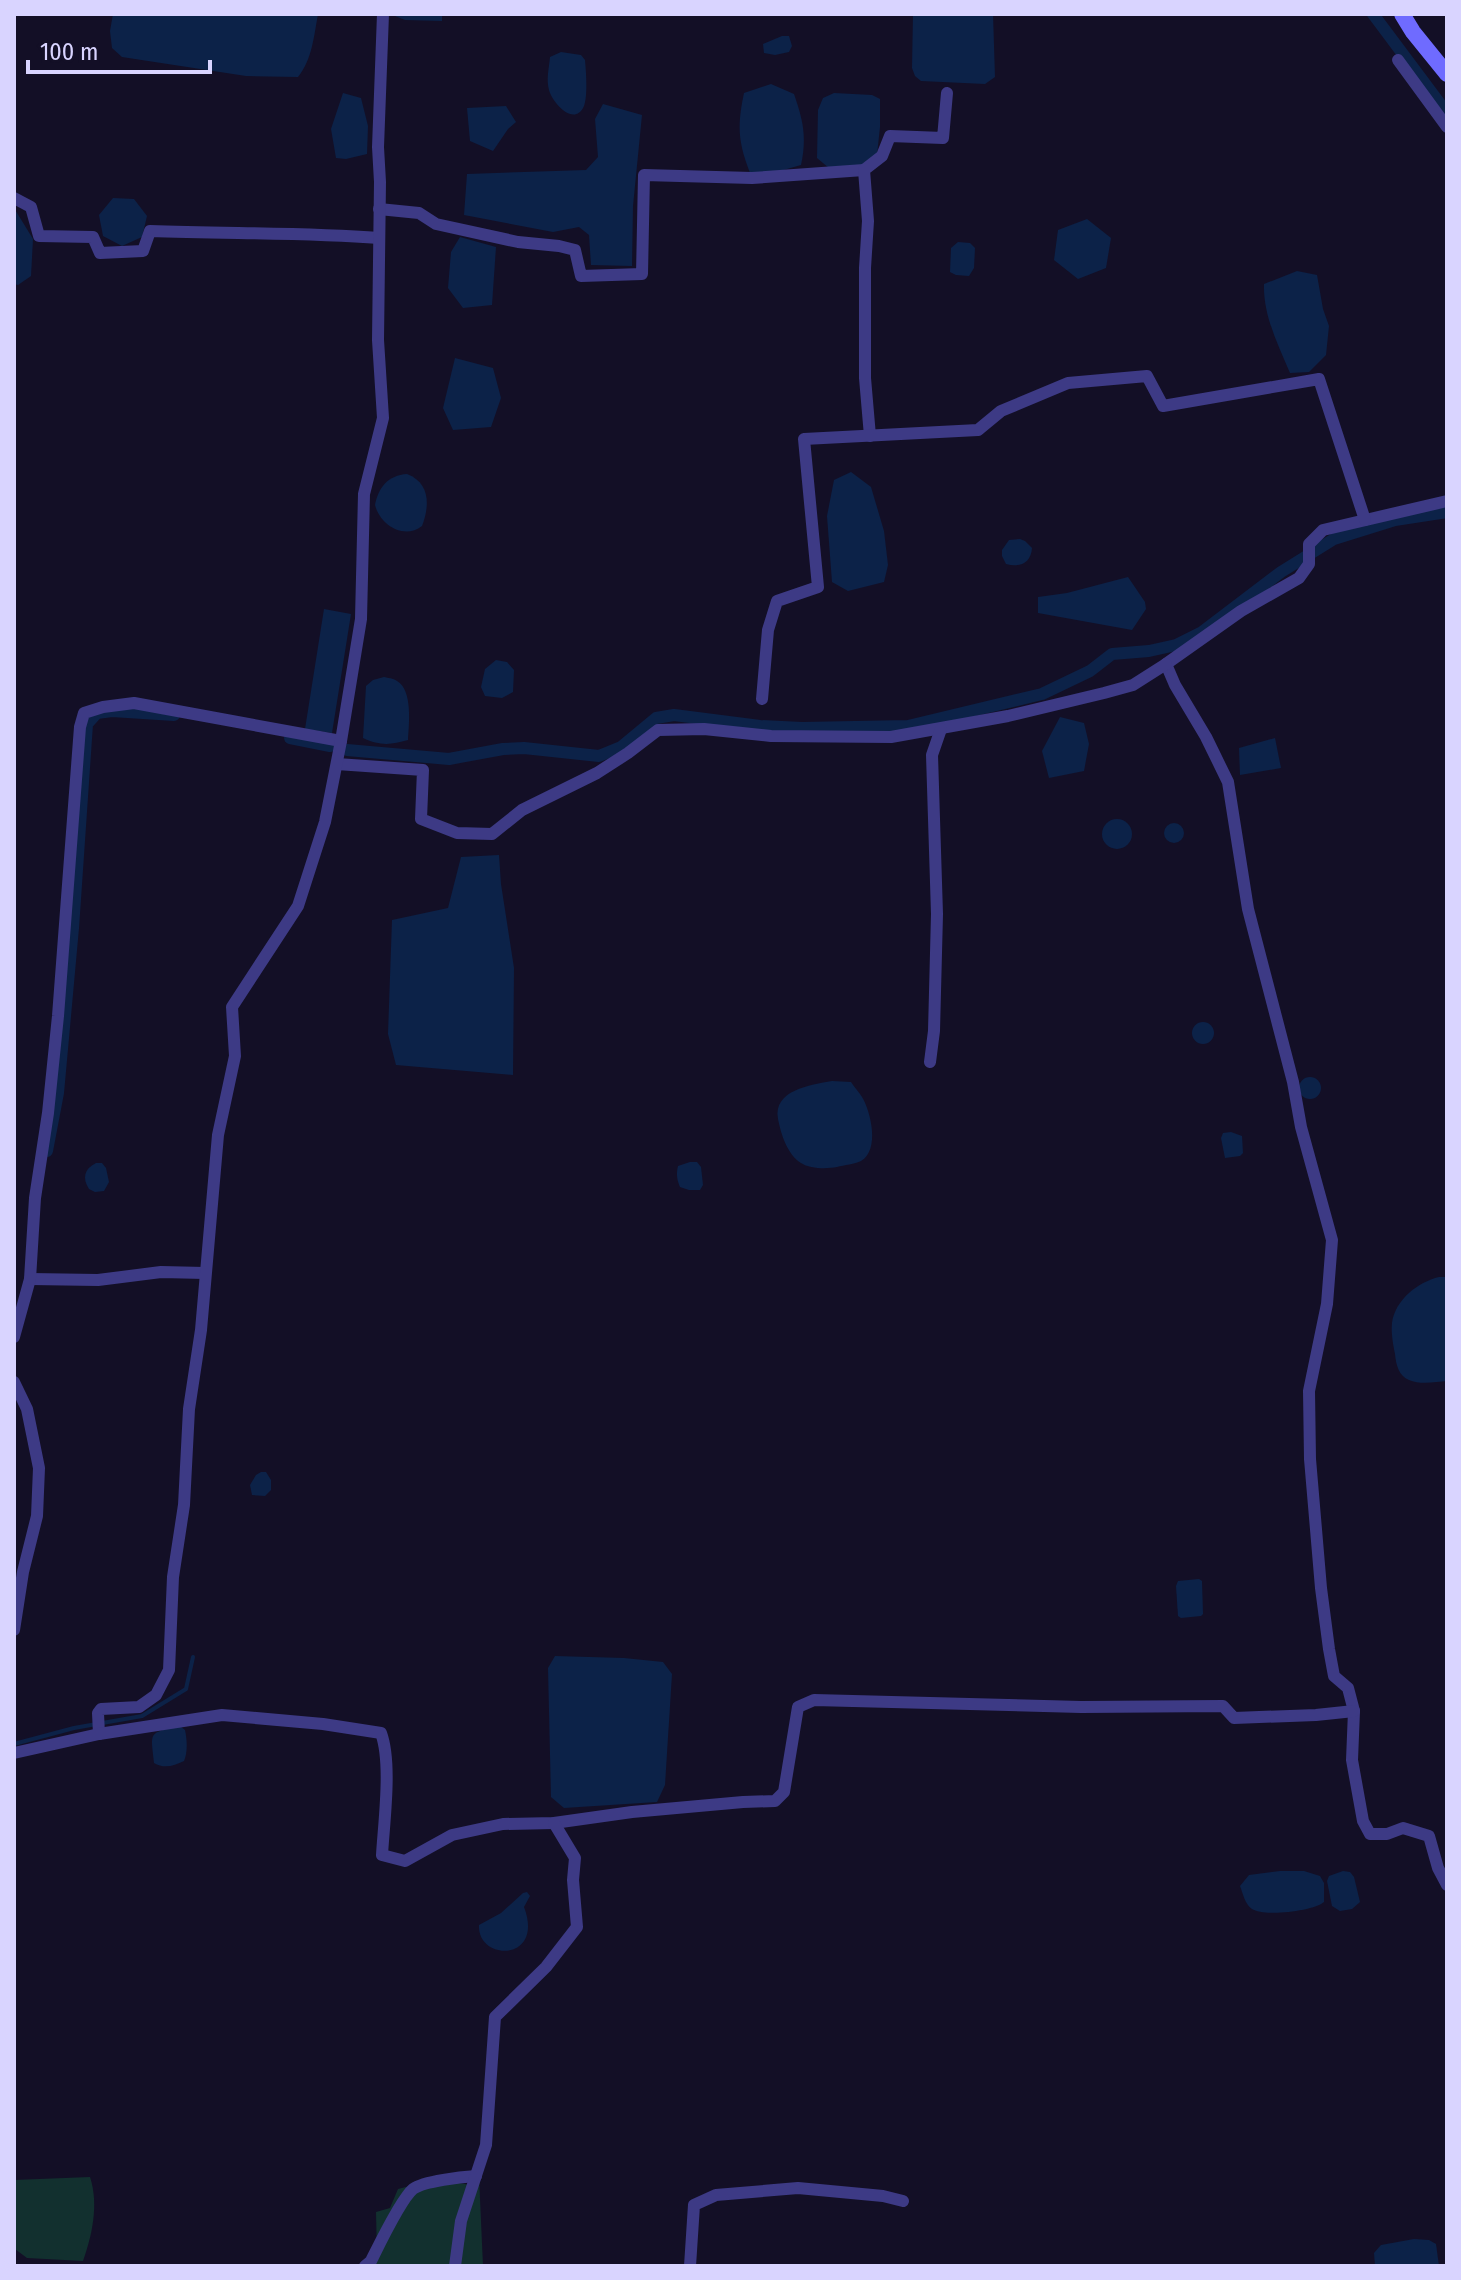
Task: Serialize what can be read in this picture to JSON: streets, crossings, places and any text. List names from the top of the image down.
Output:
{
  "scale_bar": "100 m"
}
